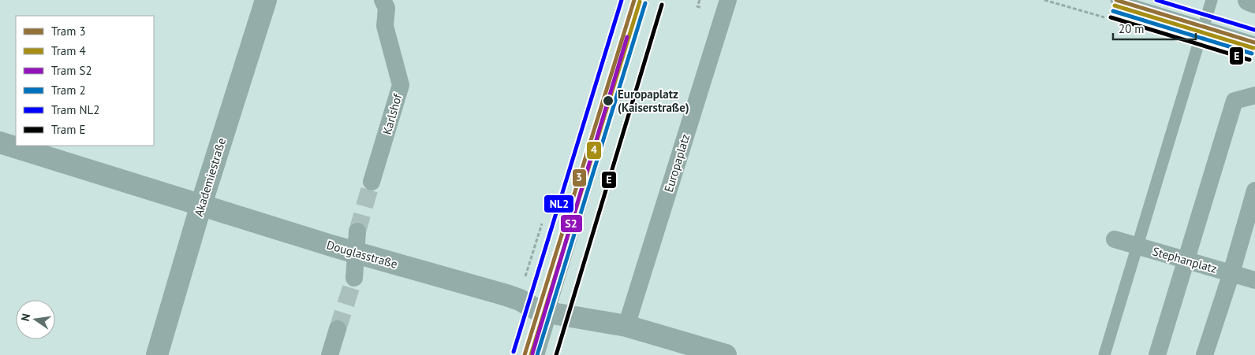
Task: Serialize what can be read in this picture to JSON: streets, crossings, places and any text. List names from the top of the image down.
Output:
{
  "streets": {
    "street": [
      "Karlshof",
      "Europaplatz",
      "Akademiestraße",
      "Douglasstraße",
      "Stephanplatz"
    ]
  },
  "crossings": [
    ["Europaplatz", "Douglasstraße"],
    ["Akademiestraße", "Douglasstraße"]
  ],
  "places": ["Europaplatz (Kaiserstraße)"],
  "lines": [
    "tram line 3",
    "tram line NL2",
    "tram line 4",
    "tram line 2",
    "tram line E",
    "tram line S2"
  ],
  "legend": [
    "Tram 3",
    "Tram 4",
    "Tram S2",
    "Tram 2",
    "Tram NL2",
    "Tram E"
  ],
  "scale_bar": "20 m",
  "north": "left"
}
